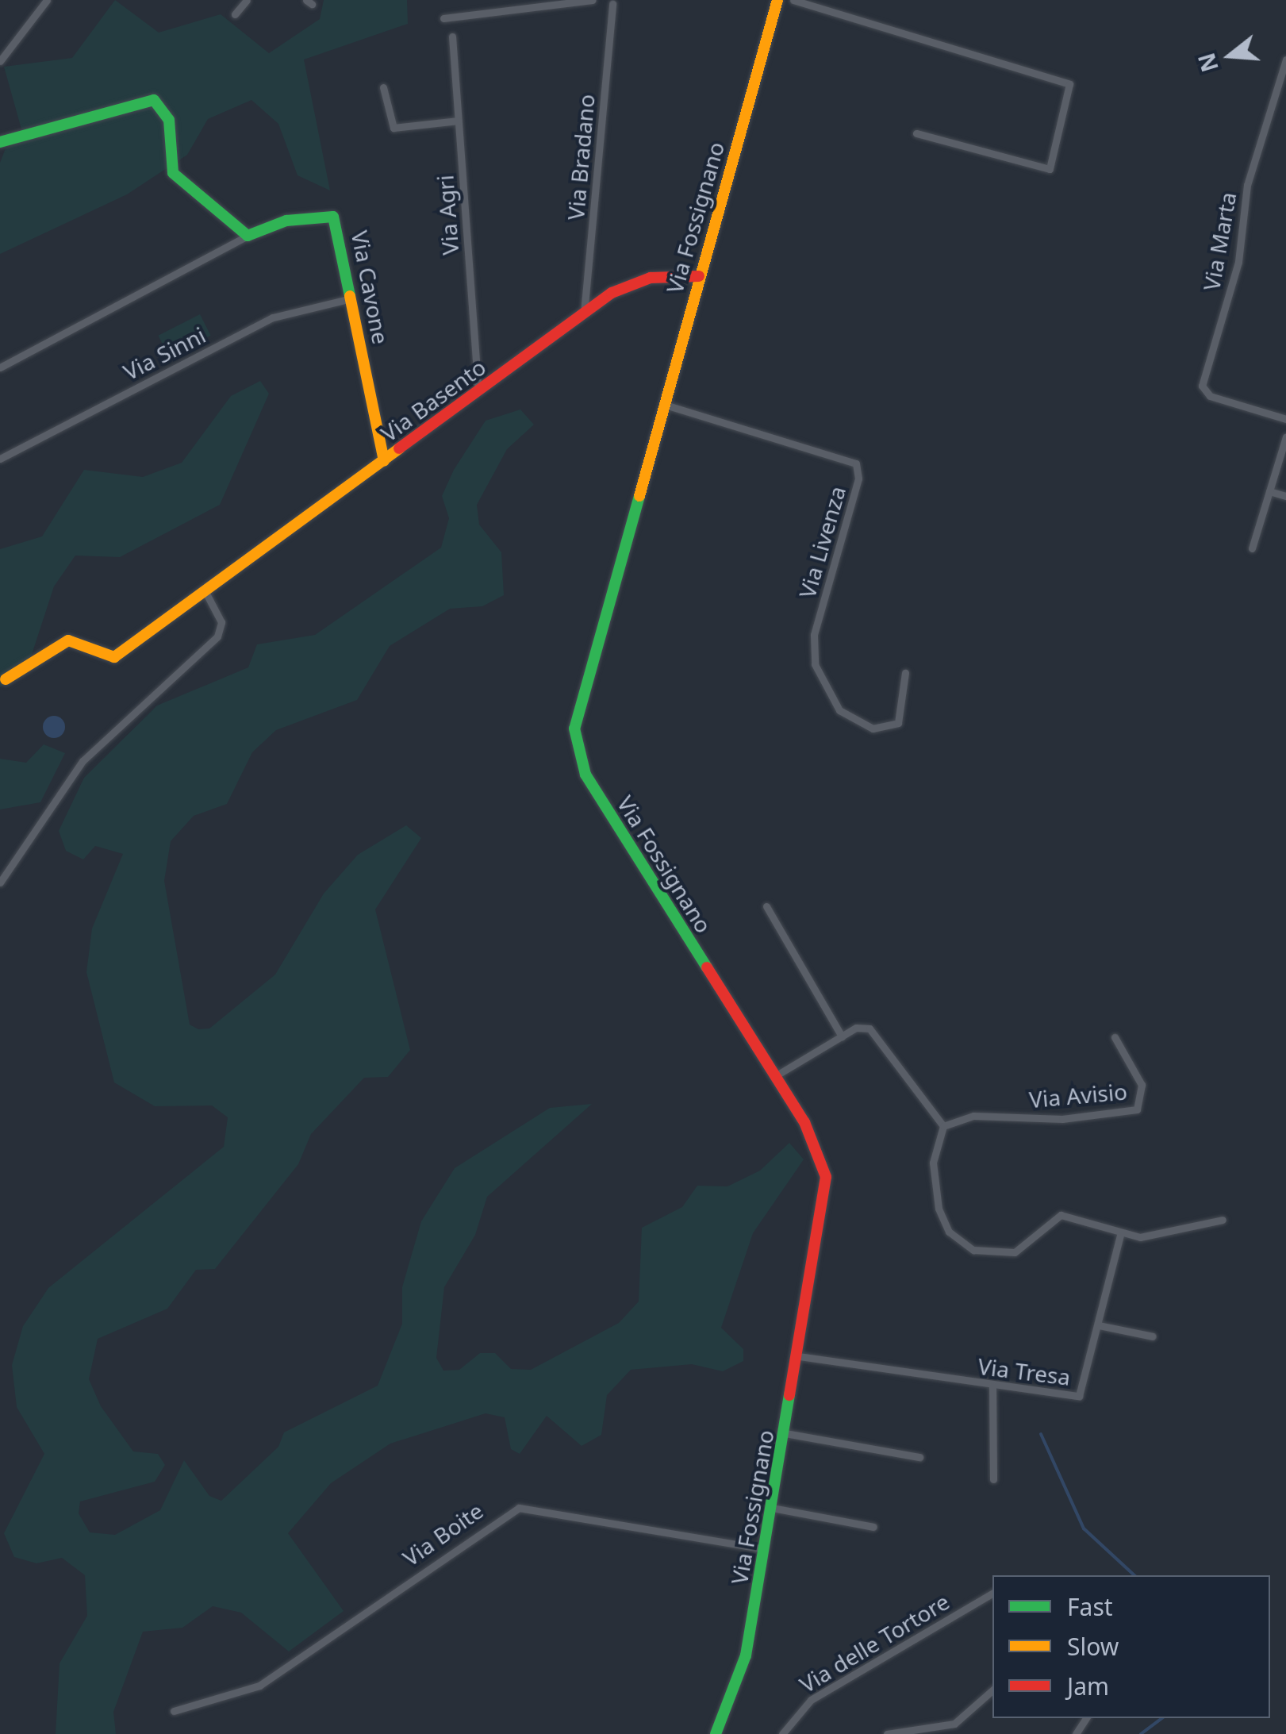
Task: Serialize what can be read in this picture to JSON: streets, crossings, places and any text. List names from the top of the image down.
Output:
{
  "streets": {
    "street": [
      "Via Bradano",
      "Via Agri",
      "Via Fossignano",
      "Via Marta",
      "Via Cavone",
      "Via Sinni",
      "Via Basento",
      "Via Livenza",
      "Via Avisio",
      "Via Tresa",
      "Via Boite",
      "Via delle Tortore"
    ]
  },
  "crossings": [
    ["Via Bradano", "Via Basento"],
    ["Via Agri", "Via Basento"],
    ["Via Fossignano", "Via Basento"],
    ["Via Fossignano", "Via Livenza"],
    ["Via Fossignano", "Via Tresa"],
    ["Via Fossignano", "Via Boite"],
    ["Via Cavone", "Via Sinni"],
    ["Via Cavone", "Via Basento"]
  ],
  "legend": ["Fast", "Slow", "Jam"],
  "north": "left"
}
